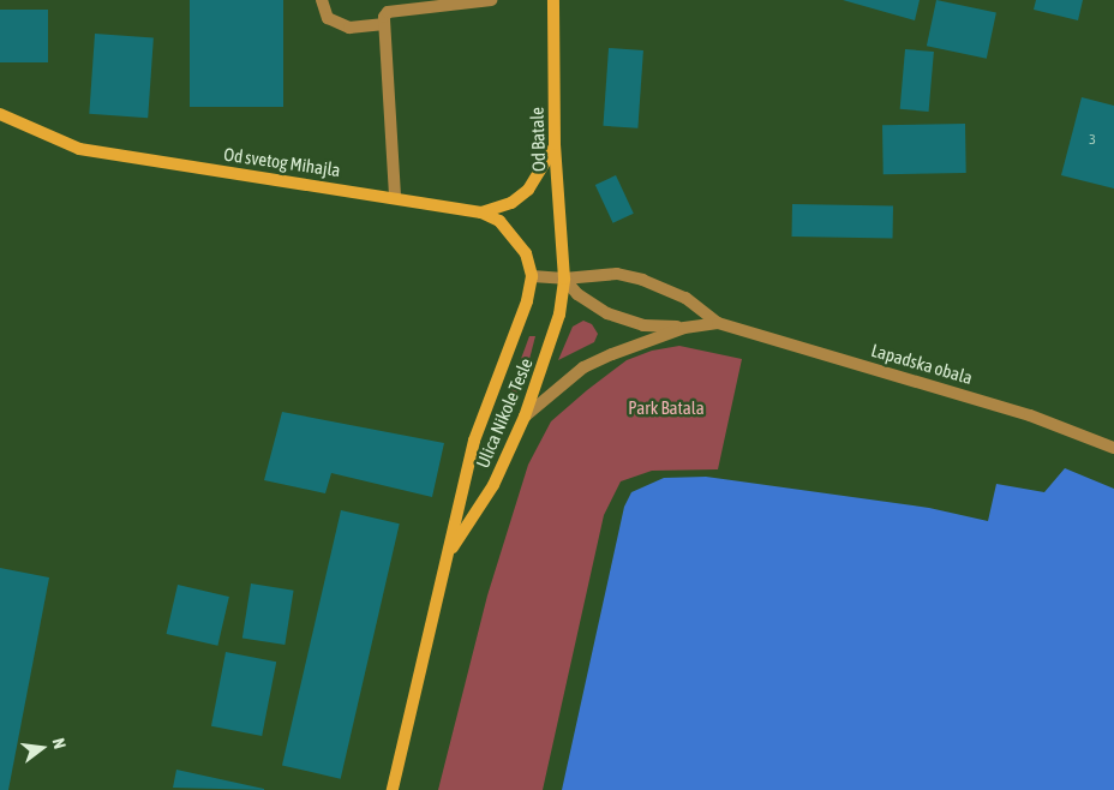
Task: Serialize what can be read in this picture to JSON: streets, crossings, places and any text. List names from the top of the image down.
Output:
{
  "streets": {
    "main road": ["Od Batale", "Od svetog Mihajla", "Ulica Nikole Tesle"],
    "street": ["Lapadska obala"]
  },
  "crossings": [
    ["Od Batale", "Lapadska obala"],
    ["Od Batale", "Ulica Nikole Tesle"],
    ["Od svetog Mihajla", "Lapadska obala"],
    ["Od svetog Mihajla", "Ulica Nikole Tesle"],
    ["Lapadska obala", "Ulica Nikole Tesle"]
  ],
  "parks": ["Park Batala"],
  "house_numbers": ["3"],
  "north": "right"
}
